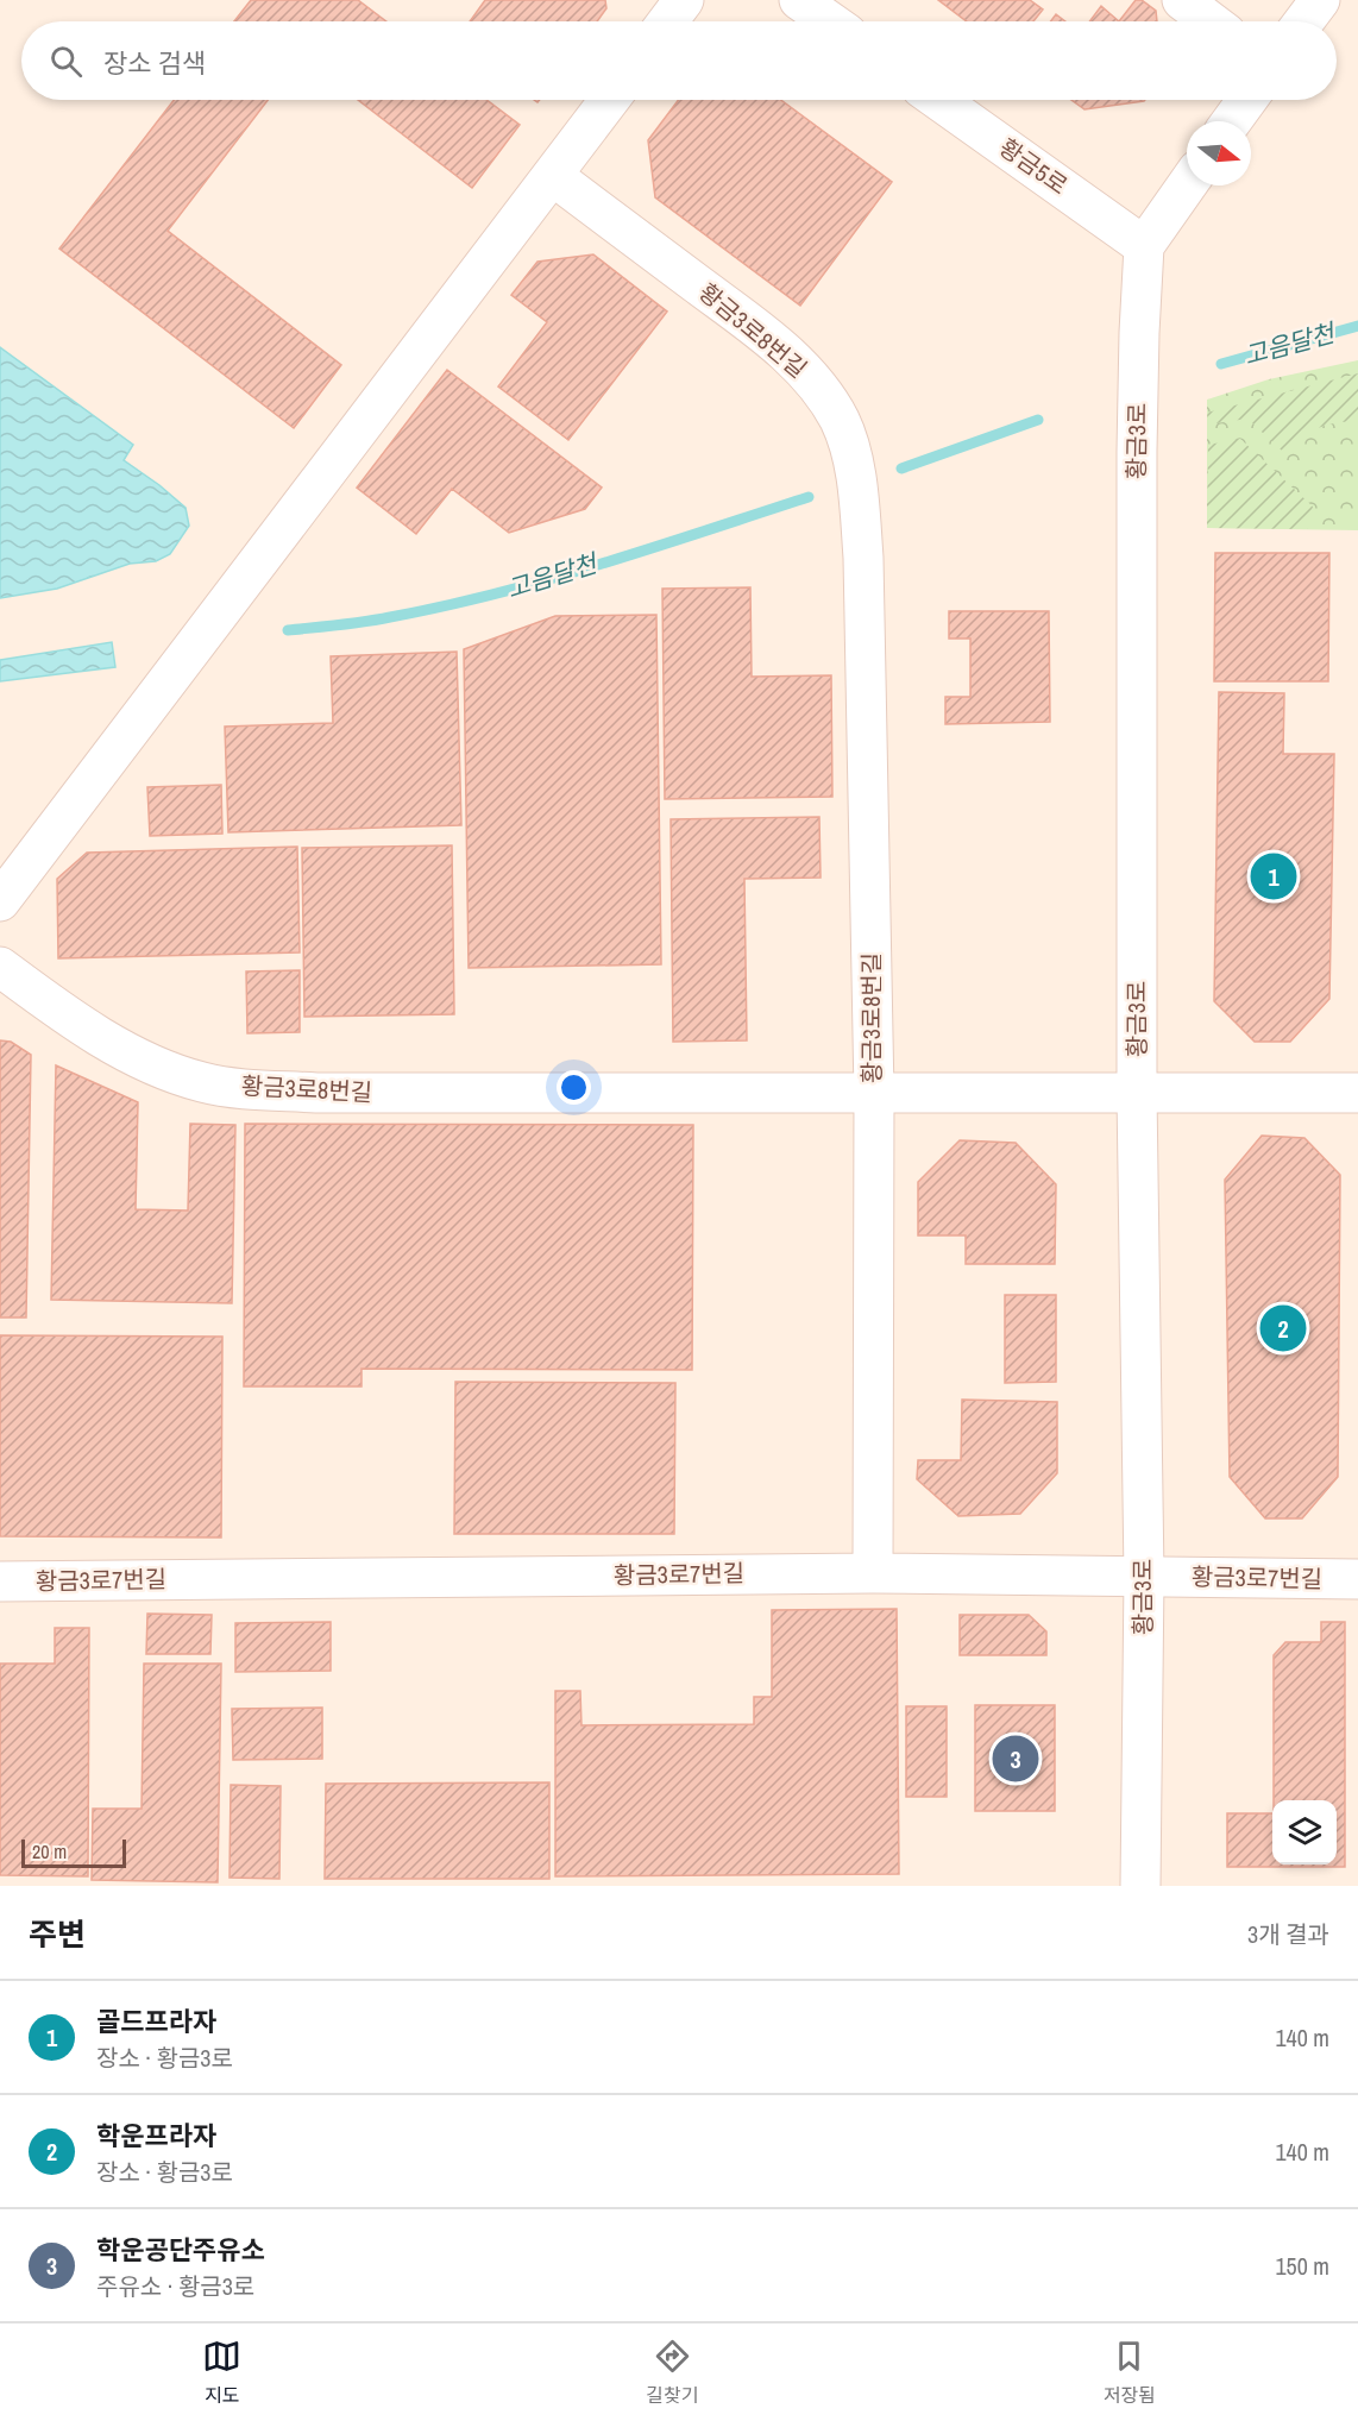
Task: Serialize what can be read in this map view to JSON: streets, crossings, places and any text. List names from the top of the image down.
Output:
{
  "streets": {
    "street": [
      "황금5로",
      "황금3로8번길",
      "황금3로",
      "황금3로7번길"
    ]
  },
  "crossings": [
    ["황금5로", "황금3로"],
    ["황금3로", "황금3로7번길"]
  ],
  "water": ["고음달천"],
  "scale_bar": "20 m",
  "north": "right",
  "page": {
    "search": "장소 검색",
    "pins": ["1", "2", "3"],
    "scale": "20 m",
    "heading": ["주변", "3개 결과"],
    "list": [
      {
        "mark": "1",
        "name": "골드프라자",
        "note": "장소 · 황금3로",
        "value": "140 m"
      },
      {
        "mark": "2",
        "name": "학운프라자",
        "note": "장소 · 황금3로",
        "value": "140 m"
      },
      {
        "mark": "3",
        "name": "학운공단주유소",
        "note": "주유소 · 황금3로",
        "value": "150 m"
      }
    ],
    "nav": ["지도", "길찾기", "저장됨"]
  }
}
